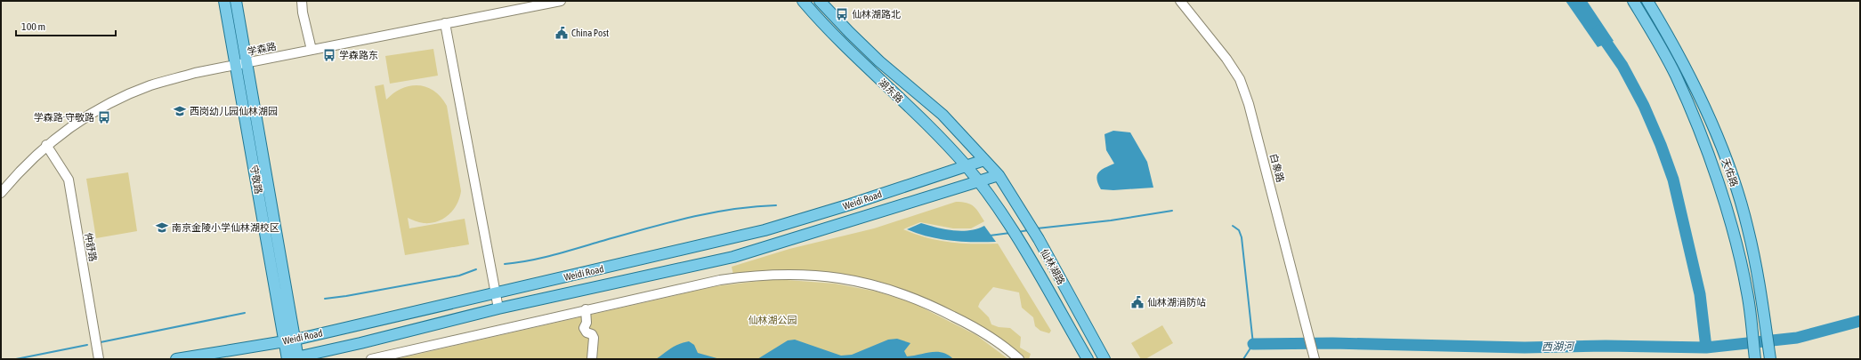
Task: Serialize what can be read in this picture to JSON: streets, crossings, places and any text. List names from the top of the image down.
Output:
{
  "streets": {
    "main road": [
      "湖东路",
      "天佑路",
      "守敬路",
      "Weidi Road",
      "仙林湖路"
    ],
    "street": ["学森路", "白象路", "仲舒路"]
  },
  "crossings": [
    ["学森路", "守敬路"],
    ["学森路", "仲舒路"],
    ["湖东路", "Weidi Road"],
    ["湖东路", "仙林湖路"],
    ["守敬路", "Weidi Road"],
    ["Weidi Road", "仙林湖路"]
  ],
  "water": ["西湖河"],
  "parks": ["仙林湖公园"],
  "places": {
    "bus stop": ["仙林湖路北", "学森路东", "学森路·守敬路"],
    "public building": ["China Post", "仙林湖消防站"],
    "school or university": ["西岗幼儿园仙林湖园", "南京金陵小学仙林湖校区"]
  },
  "scale_bar": "100 m"
}
